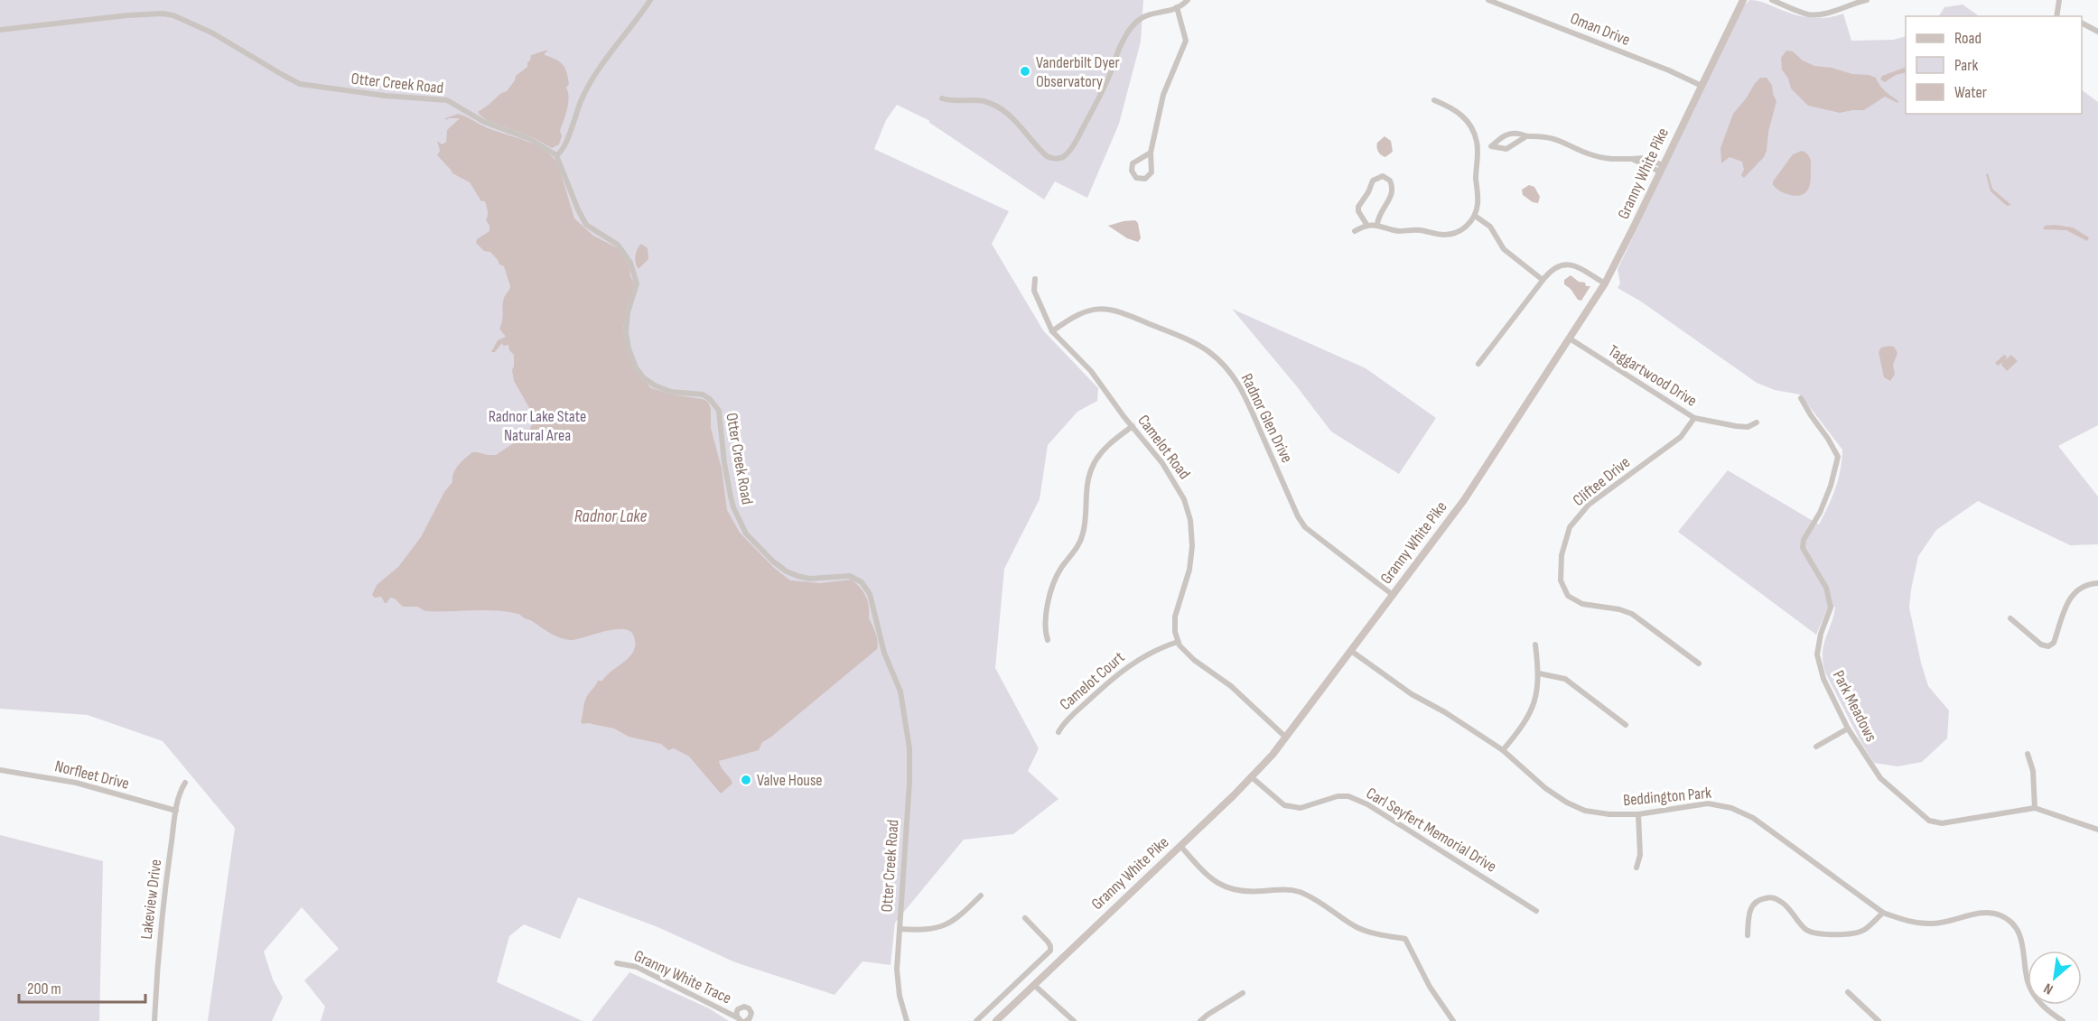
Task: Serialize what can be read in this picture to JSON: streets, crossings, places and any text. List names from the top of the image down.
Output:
{
  "streets": {
    "main road": ["Granny White Pike"],
    "street": [
      "Oman Drive",
      "Otter Creek Road",
      "Taggartwood Drive",
      "Radnor Glen Drive",
      "Camelot Road",
      "Cliftee Drive",
      "Camelot Court",
      "Park Meadows",
      "Norfleet Drive",
      "Beddington Park",
      "Carl Seyfert Memorial Drive",
      "Lakeview Drive",
      "Granny White Trace"
    ]
  },
  "crossings": [
    ["Oman Drive", "Granny White Pike"],
    ["Granny White Pike", "Taggartwood Drive"],
    ["Granny White Pike", "Radnor Glen Drive"],
    ["Granny White Pike", "Beddington Park"],
    ["Granny White Pike", "Carl Seyfert Memorial Drive"],
    ["Taggartwood Drive", "Cliftee Drive"],
    ["Radnor Glen Drive", "Camelot Road"],
    ["Camelot Road", "Camelot Court"],
    ["Norfleet Drive", "Lakeview Drive"]
  ],
  "water": ["Radnor Lake"],
  "parks": ["Radnor Lake State Natural Area"],
  "places": ["Vanderbilt Dyer Observatory", "Valve House"],
  "legend": ["Road", "Park", "Water"],
  "scale_bar": "200 m",
  "north": "bottom left"
}
